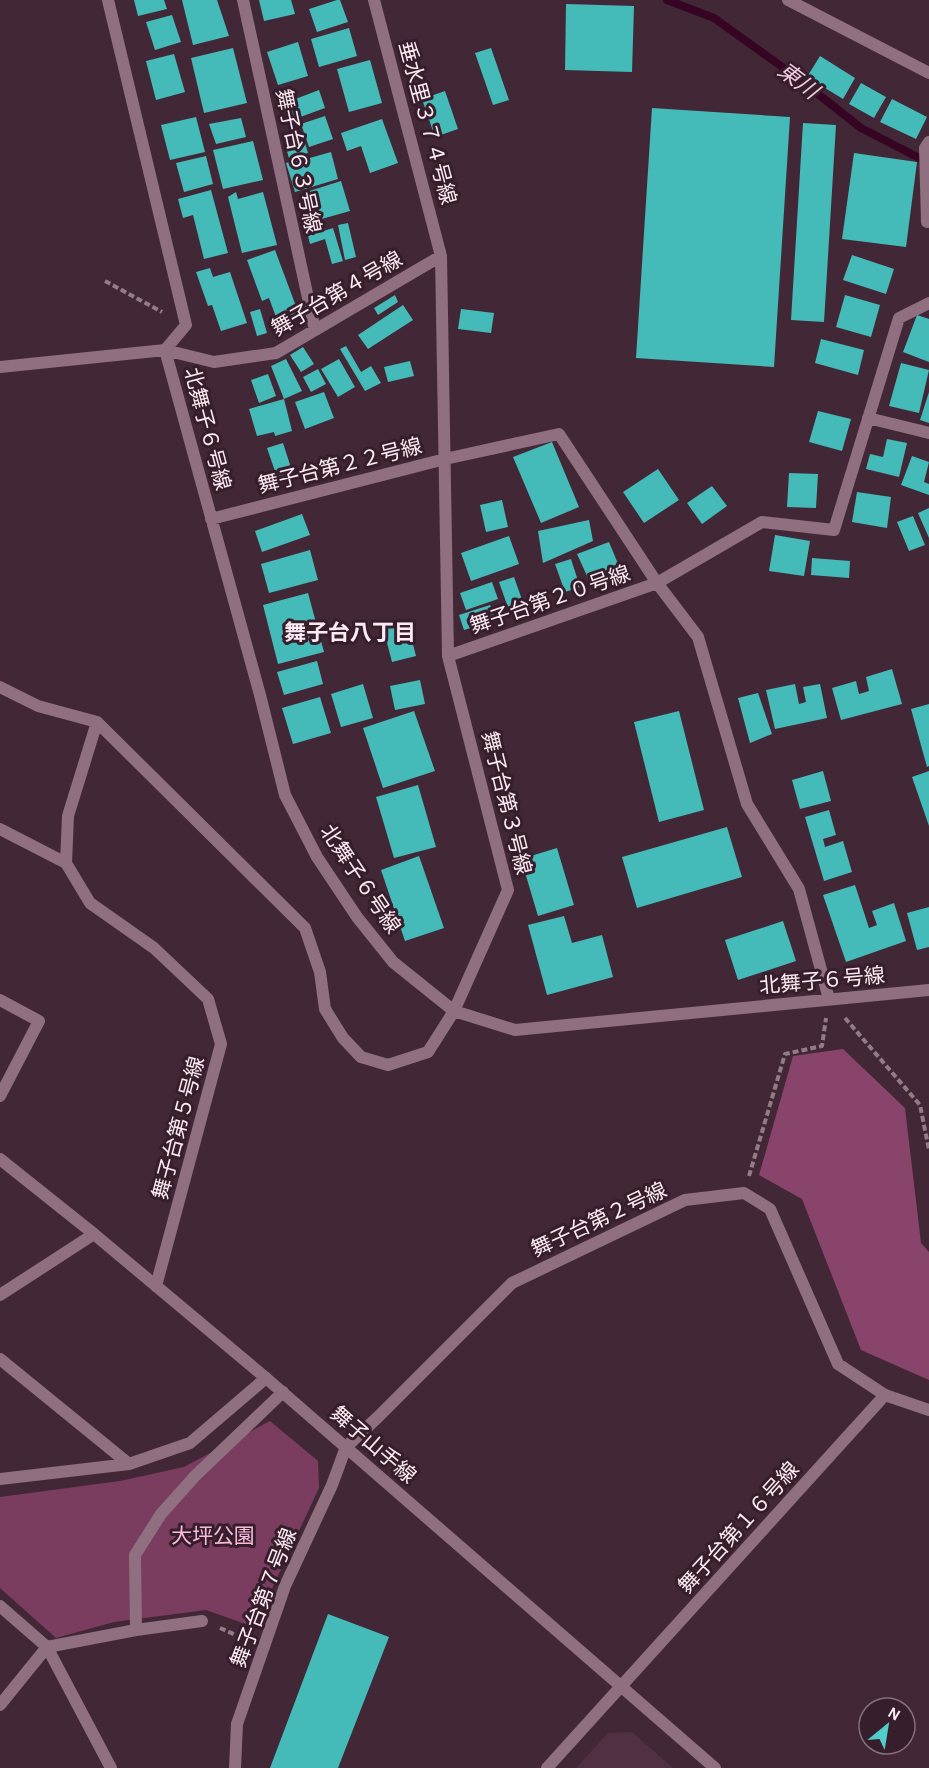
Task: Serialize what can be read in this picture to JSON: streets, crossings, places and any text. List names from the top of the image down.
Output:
{
  "streets": {
    "street": [
      "垂水里３７４号線",
      "舞子台６３号線",
      "舞子台第４号線",
      "北舞子６号線",
      "舞子台第２２号線",
      "舞子台第２０号線",
      "舞子台第３号線",
      "舞子台第５号線",
      "舞子台第２号線",
      "舞子山手線",
      "舞子台第１６号線",
      "舞子台第７号線"
    ]
  },
  "crossings": [
    ["垂水里３７４号線", "舞子台第４号線"],
    ["垂水里３７４号線", "舞子台第３号線"],
    ["舞子台６３号線", "舞子台第４号線"],
    ["舞子台第４号線", "北舞子６号線"],
    ["舞子台第４号線", "舞子台第３号線"],
    ["北舞子６号線", "舞子台第２２号線"],
    ["北舞子６号線", "舞子台第３号線"],
    ["舞子台第２２号線", "舞子台第２０号線"],
    ["舞子台第２２号線", "舞子台第３号線"],
    ["舞子台第２０号線", "舞子台第３号線"],
    ["舞子台第５号線", "舞子山手線"],
    ["舞子台第２号線", "舞子山手線"],
    ["舞子台第２号線", "舞子台第７号線"],
    ["舞子山手線", "舞子台第１６号線"],
    ["舞子山手線", "舞子台第７号線"]
  ],
  "districts": ["舞子台八丁目"],
  "water": ["東川"],
  "parks": ["大坪公園"],
  "north": "top right"
}
